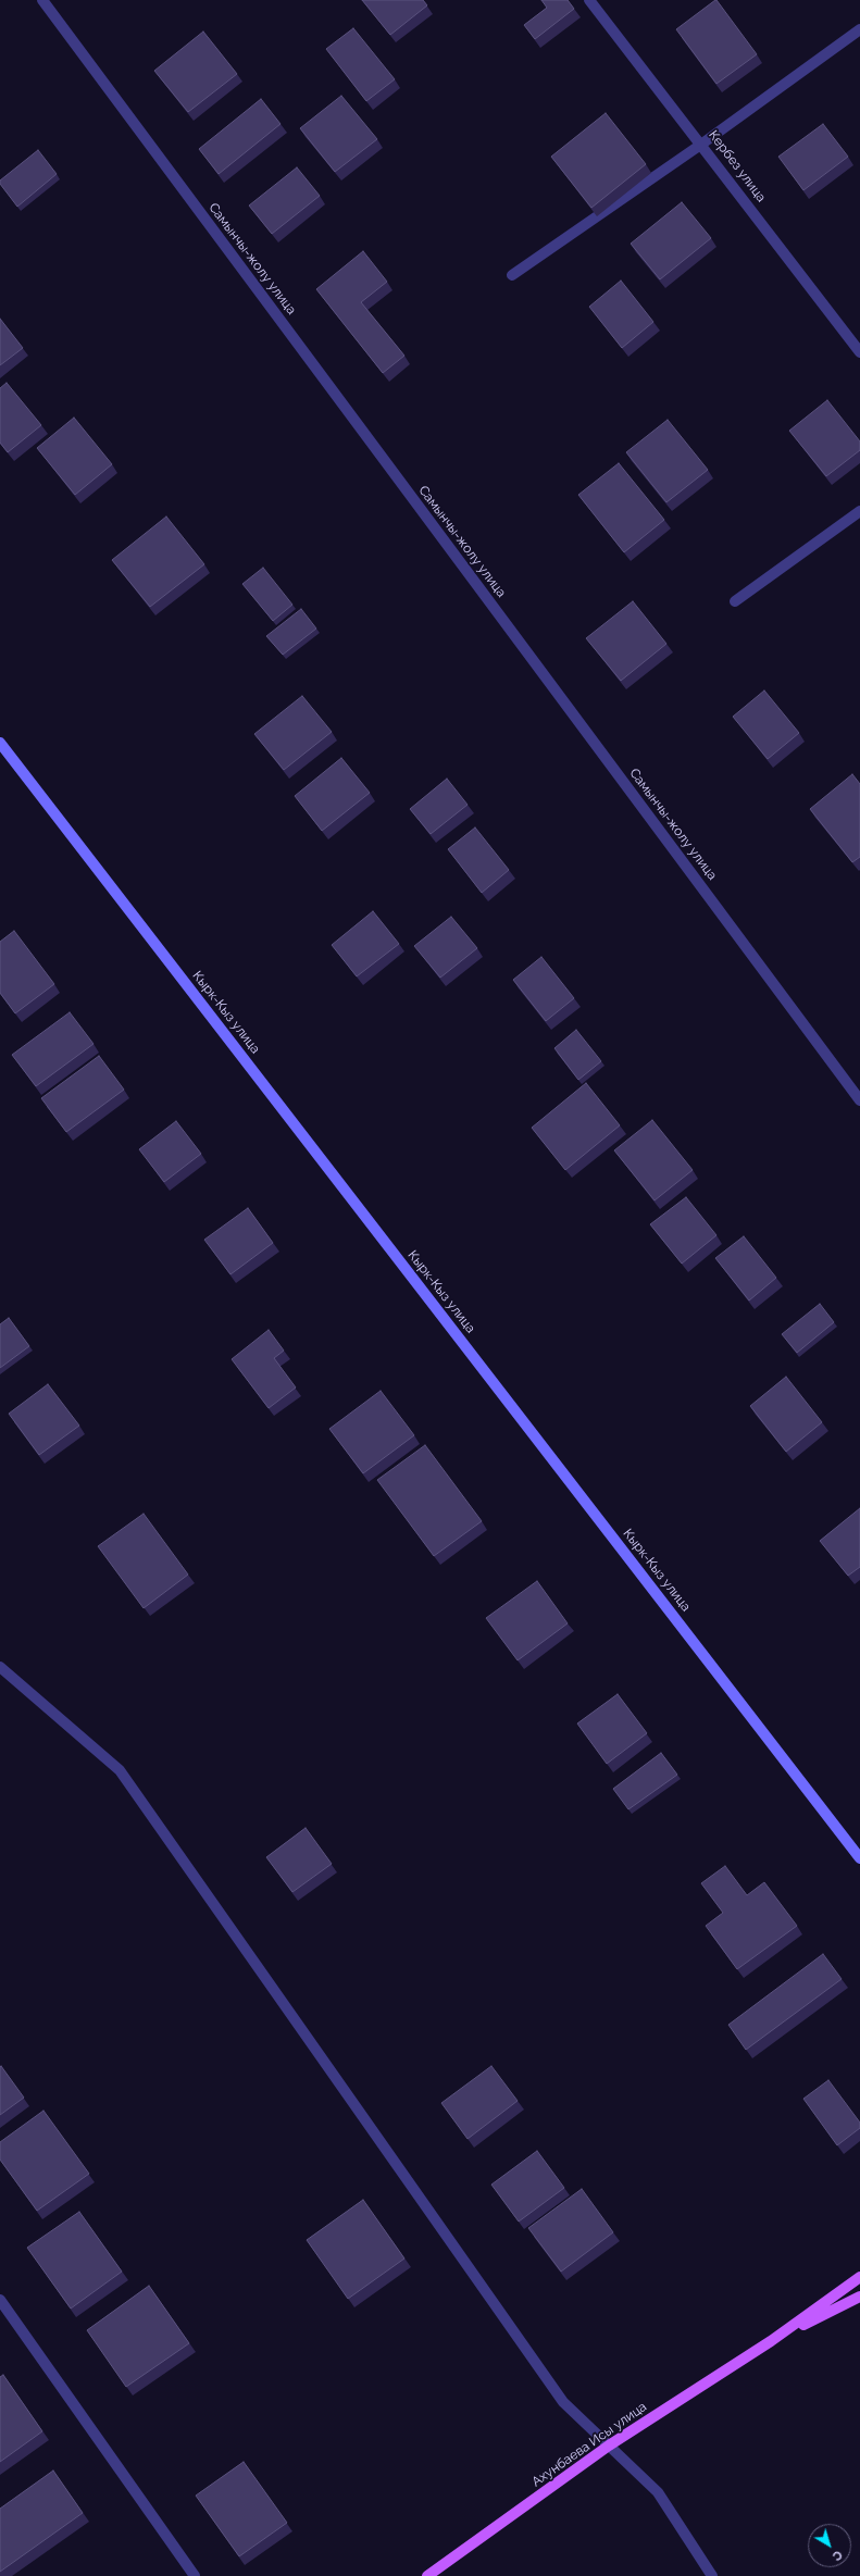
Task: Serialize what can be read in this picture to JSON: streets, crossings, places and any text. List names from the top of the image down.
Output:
{
  "streets": {
    "main road": ["Ахунбаева Исы улица"],
    "street": ["Кербез улица", "Самынчы-жолу улица", "Кырк-Кыз улица"]
  },
  "north": "bottom right"
}
